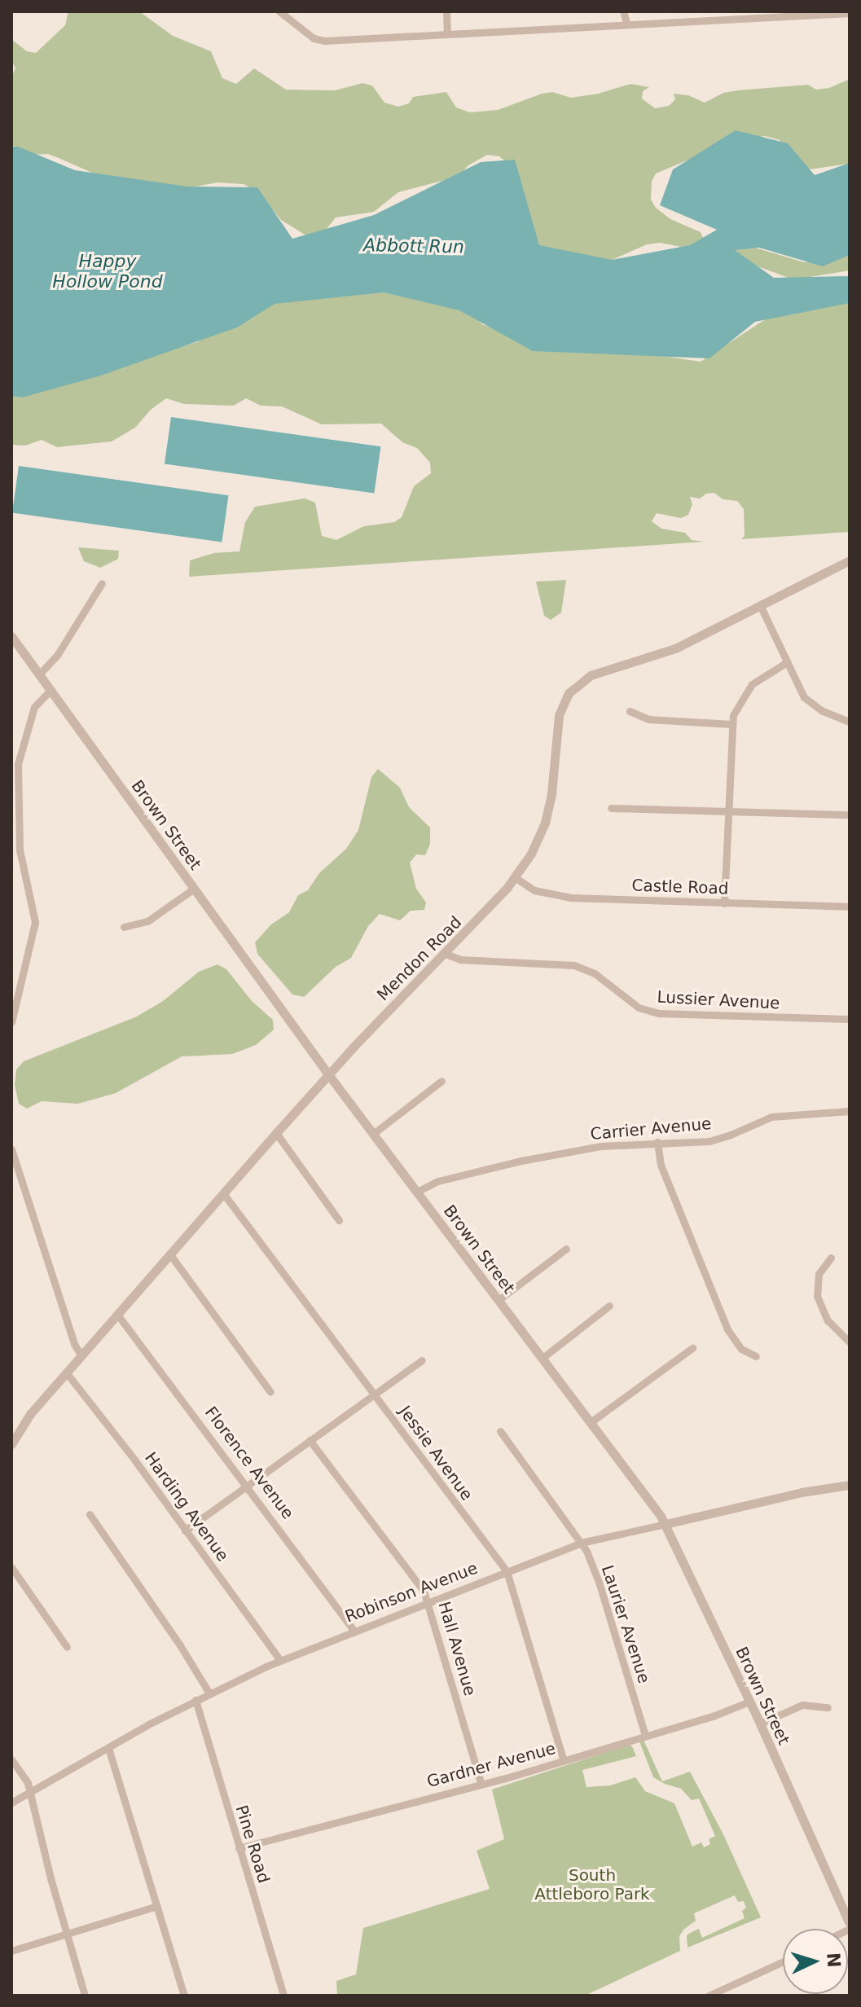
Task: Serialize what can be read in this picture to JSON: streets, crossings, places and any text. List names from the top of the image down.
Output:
{
  "streets": {
    "street": [
      "Brown Street",
      "Castle Road",
      "Mendon Road",
      "Lussier Avenue",
      "Carrier Avenue",
      "Jessie Avenue",
      "Florence Avenue",
      "Harding Avenue",
      "Robinson Avenue",
      "Laurier Avenue",
      "Hall Avenue",
      "Gardner Avenue",
      "Pine Road"
    ]
  },
  "crossings": [
    ["Brown Street", "Mendon Road"],
    ["Brown Street", "Carrier Avenue"],
    ["Brown Street", "Robinson Avenue"],
    ["Brown Street", "Gardner Avenue"],
    ["Castle Road", "Mendon Road"],
    ["Mendon Road", "Lussier Avenue"],
    ["Mendon Road", "Jessie Avenue"],
    ["Mendon Road", "Florence Avenue"],
    ["Mendon Road", "Harding Avenue"],
    ["Jessie Avenue", "Robinson Avenue"],
    ["Jessie Avenue", "Gardner Avenue"],
    ["Florence Avenue", "Robinson Avenue"],
    ["Harding Avenue", "Robinson Avenue"],
    ["Robinson Avenue", "Laurier Avenue"],
    ["Robinson Avenue", "Hall Avenue"],
    ["Robinson Avenue", "Pine Road"],
    ["Laurier Avenue", "Gardner Avenue"],
    ["Hall Avenue", "Gardner Avenue"],
    ["Gardner Avenue", "Pine Road"]
  ],
  "water": ["Abbott Run", "Happy Hollow Pond"],
  "parks": ["South Attleboro Park"],
  "north": "right"
}
